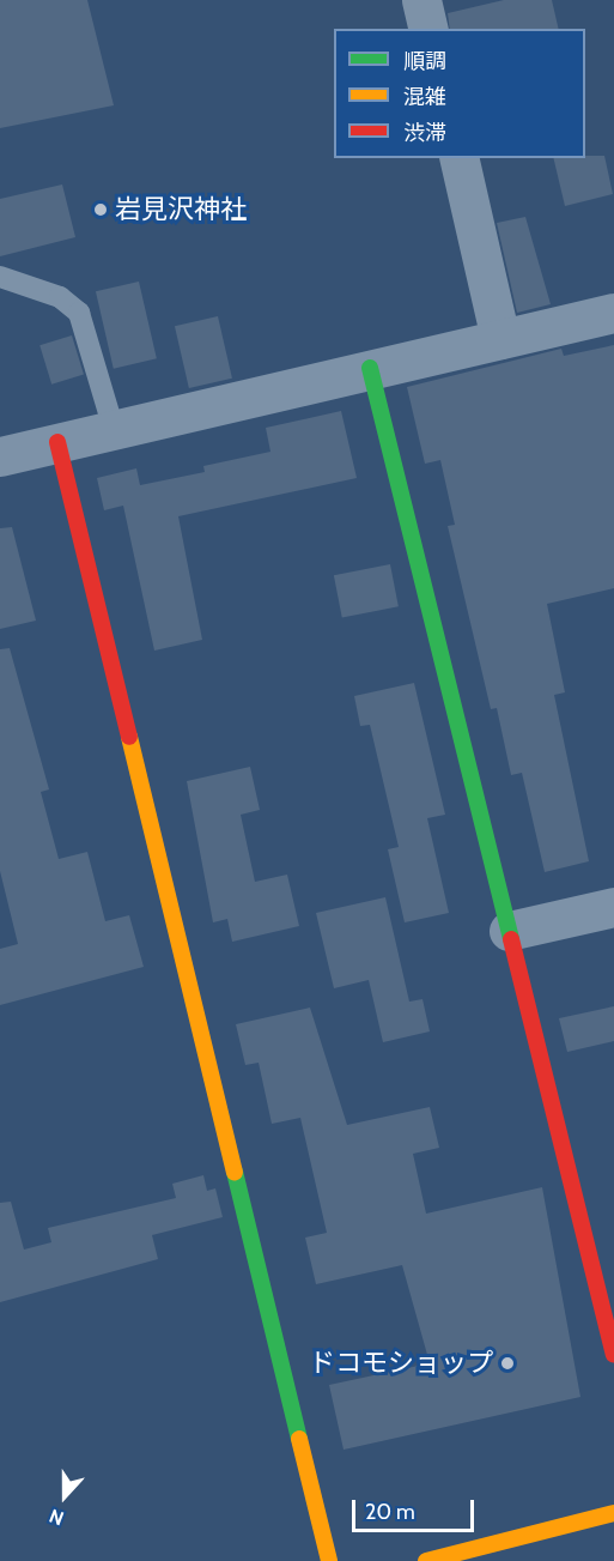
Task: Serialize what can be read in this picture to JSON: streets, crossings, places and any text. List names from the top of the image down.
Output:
{
  "places": ["岩見沢神社", "ドコモショップ"],
  "legend": ["順調", "混雑", "渋滞"],
  "scale_bar": "20 m",
  "north": "bottom"
}
